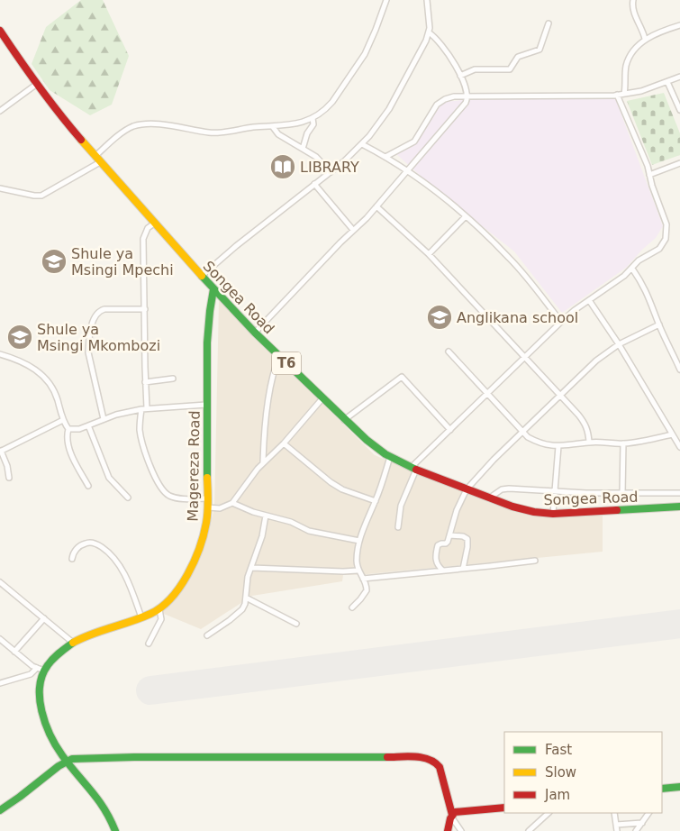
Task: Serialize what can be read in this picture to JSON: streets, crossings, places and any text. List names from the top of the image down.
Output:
{
  "streets": {
    "main road": ["Songea Road", "T6", "Magereza Road"]
  },
  "crossings": [
    ["Songea Road", "Magereza Road"]
  ],
  "places": {
    "library": ["LIBRARY"],
    "school or university": ["Shule ya Msingi Mpechi", "Anglikana school", "Shule ya Msingi Mkombozi"]
  },
  "legend": ["Fast", "Slow", "Jam"]
}
